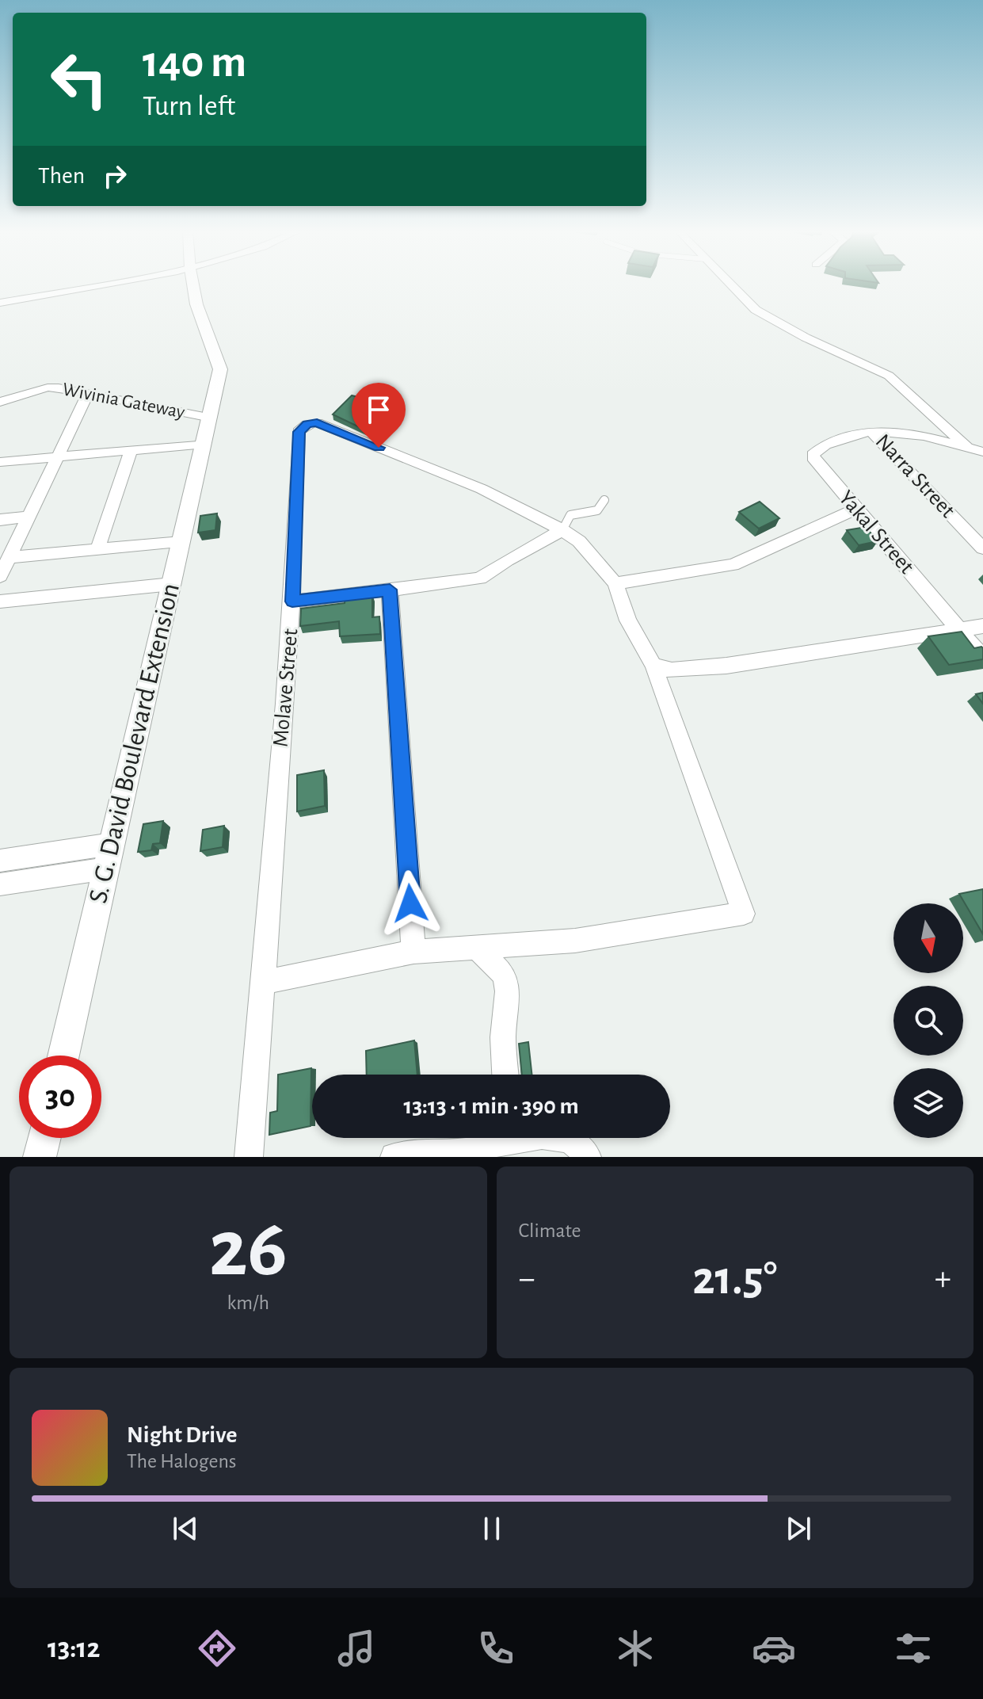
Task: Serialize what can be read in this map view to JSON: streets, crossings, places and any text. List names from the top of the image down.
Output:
{
  "streets": {
    "street": [
      "Wivinia Gateway",
      "Narra Street",
      "Yakal Street",
      "Molave Street",
      "S. G. David Boulevard Extension"
    ]
  },
  "crossings": [
    ["Wivinia Gateway", "S. G. David Boulevard Extension"],
    ["Narra Street", "Yakal Street"]
  ],
  "north": "bottom",
  "page": {
    "turn": ["140 m", "Turn left"],
    "then": "Then",
    "limit": "30",
    "trip": "13:13 · 1 min · 390 m",
    "tile": [
      ["26", "km/h"],
      "Climate"
    ],
    "heat": ["−", "21.5°", "+"],
    "song": ["Night Drive", "The Halogens"],
    "tabs": "13:12"
  }
}
